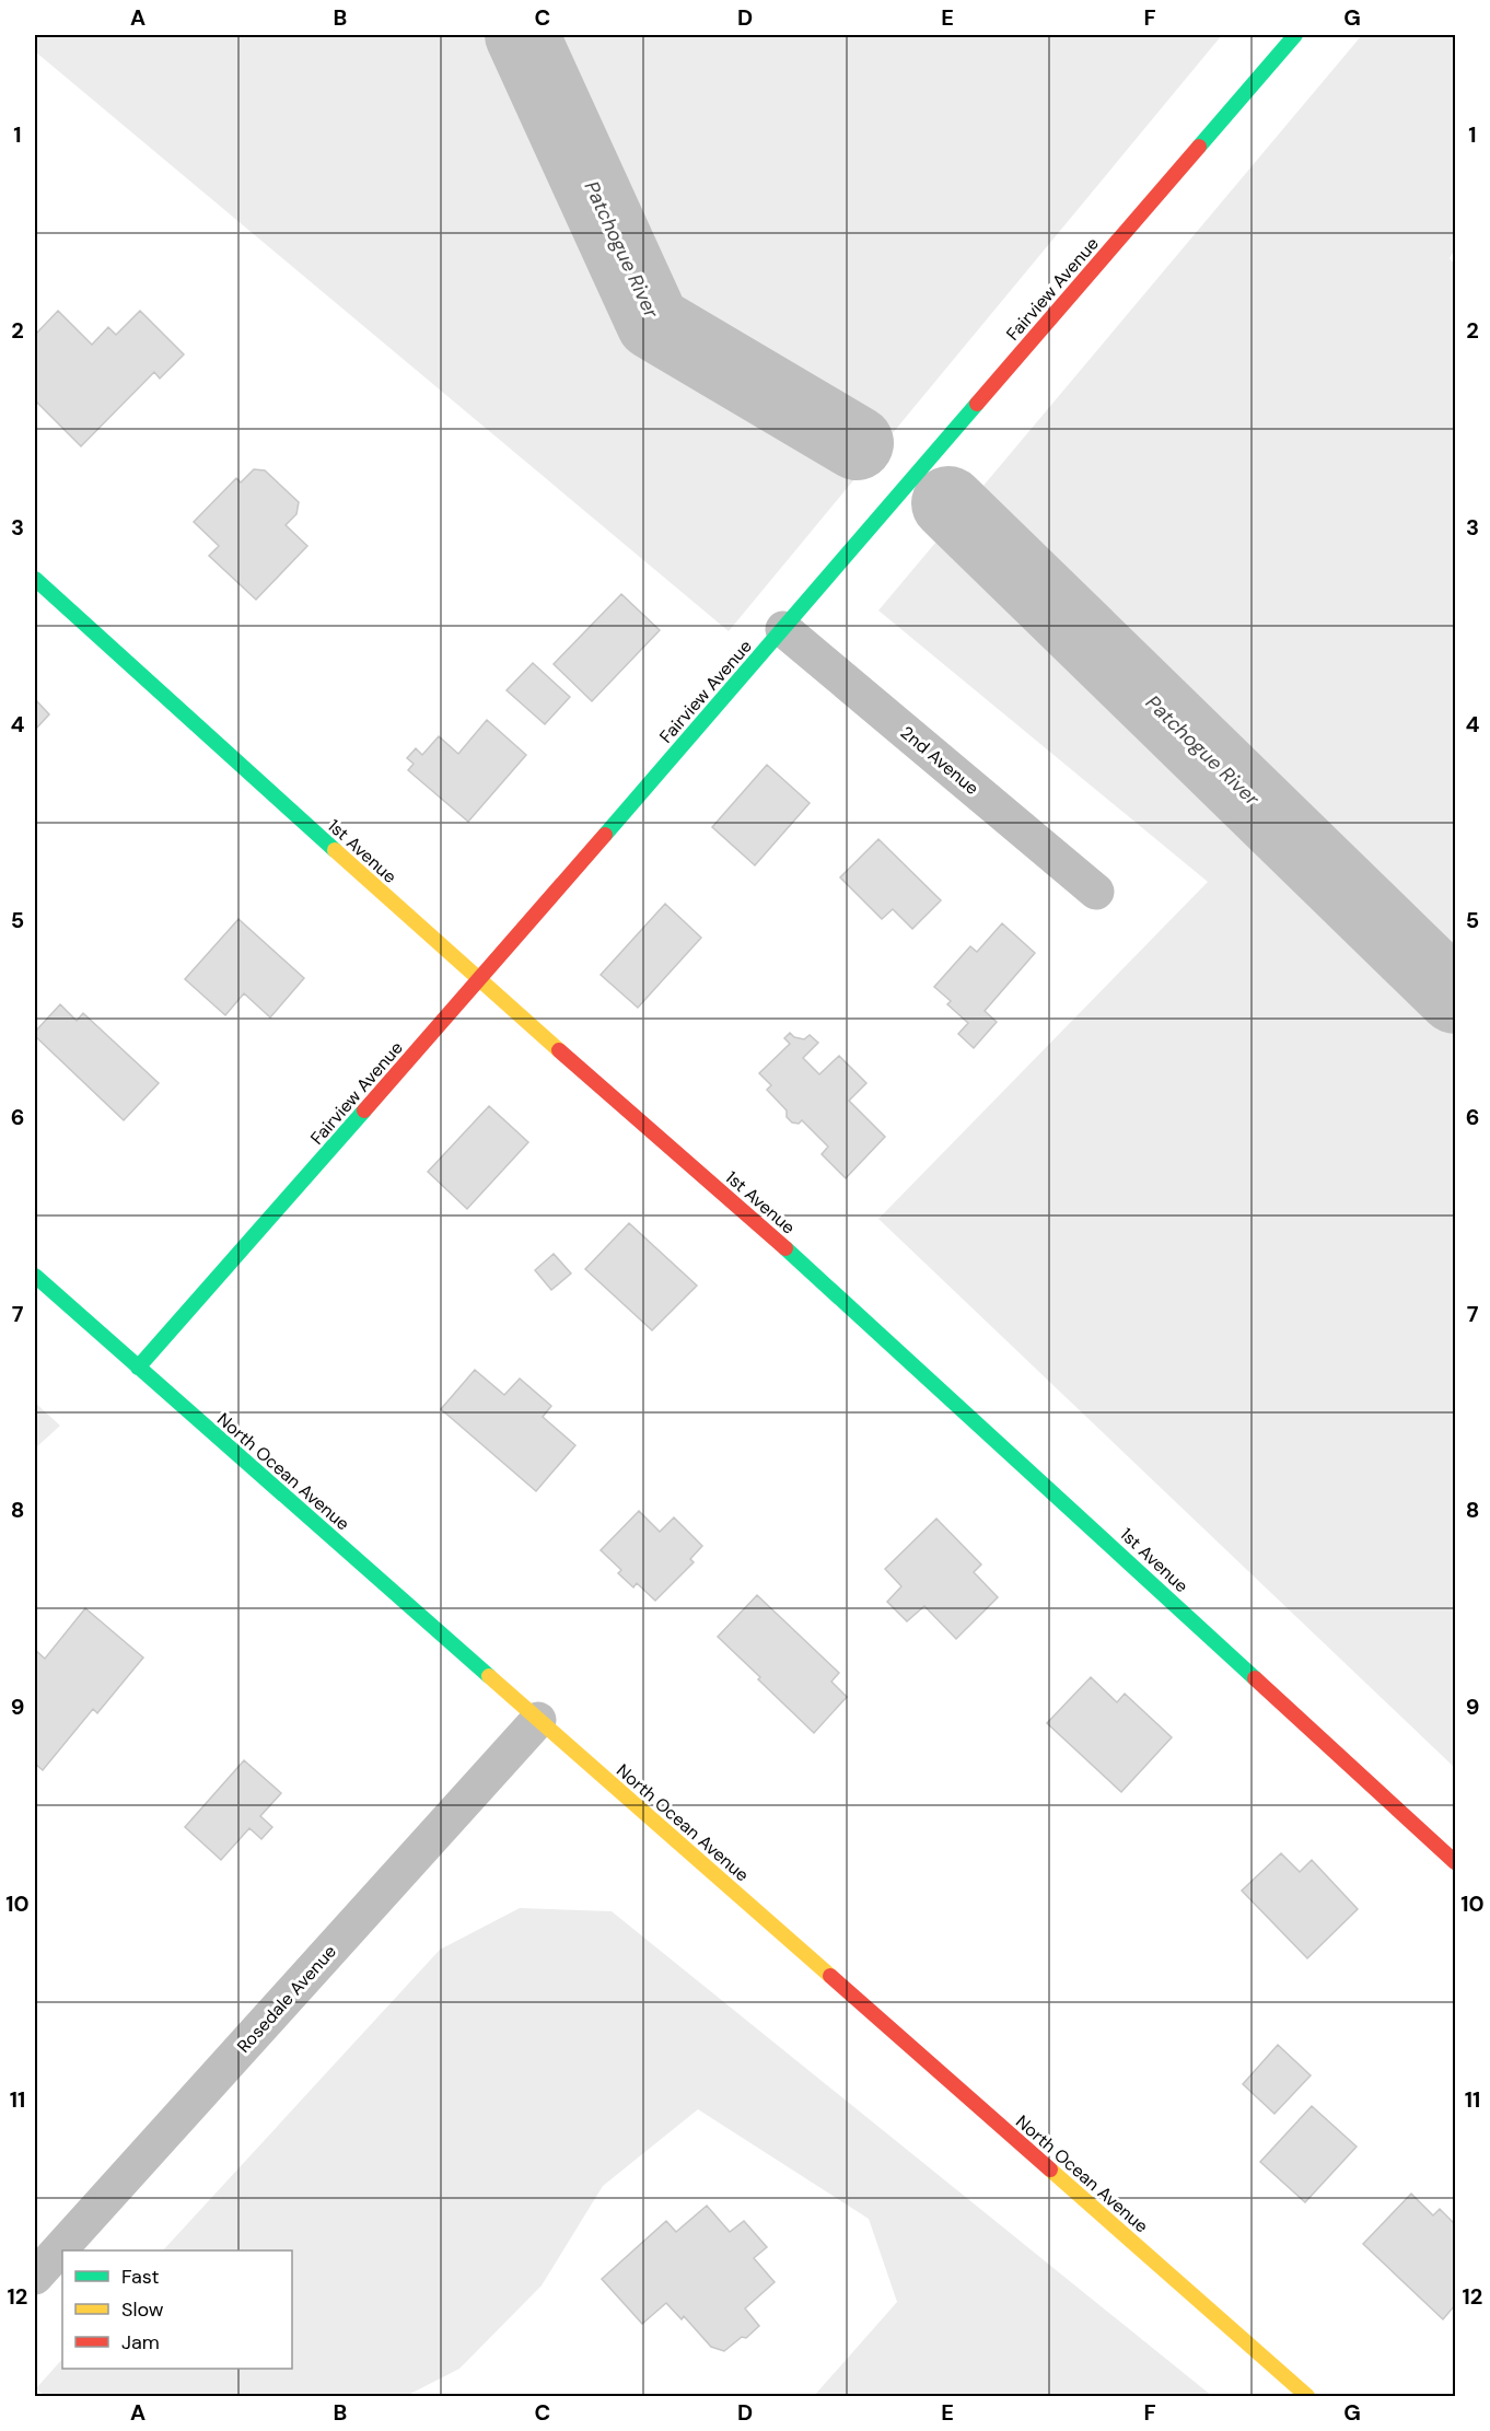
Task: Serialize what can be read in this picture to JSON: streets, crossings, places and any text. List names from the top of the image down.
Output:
{
  "streets": {
    "street": [
      "Fairview Avenue",
      "2nd Avenue",
      "1st Avenue",
      "North Ocean Avenue",
      "Rosedale Avenue"
    ]
  },
  "crossings": [
    ["Fairview Avenue", "2nd Avenue"],
    ["Fairview Avenue", "1st Avenue"],
    ["Fairview Avenue", "North Ocean Avenue"],
    ["North Ocean Avenue", "Rosedale Avenue"]
  ],
  "water": ["Patchogue River"],
  "legend": ["Fast", "Slow", "Jam"],
  "grid": {
    "columns": [
      "A",
      "B",
      "C",
      "D",
      "E",
      "F",
      "G"
    ],
    "rows": [
      "1",
      "2",
      "3",
      "4",
      "5",
      "6",
      "7",
      "8",
      "9",
      "10",
      "11",
      "12"
    ]
  }
}
